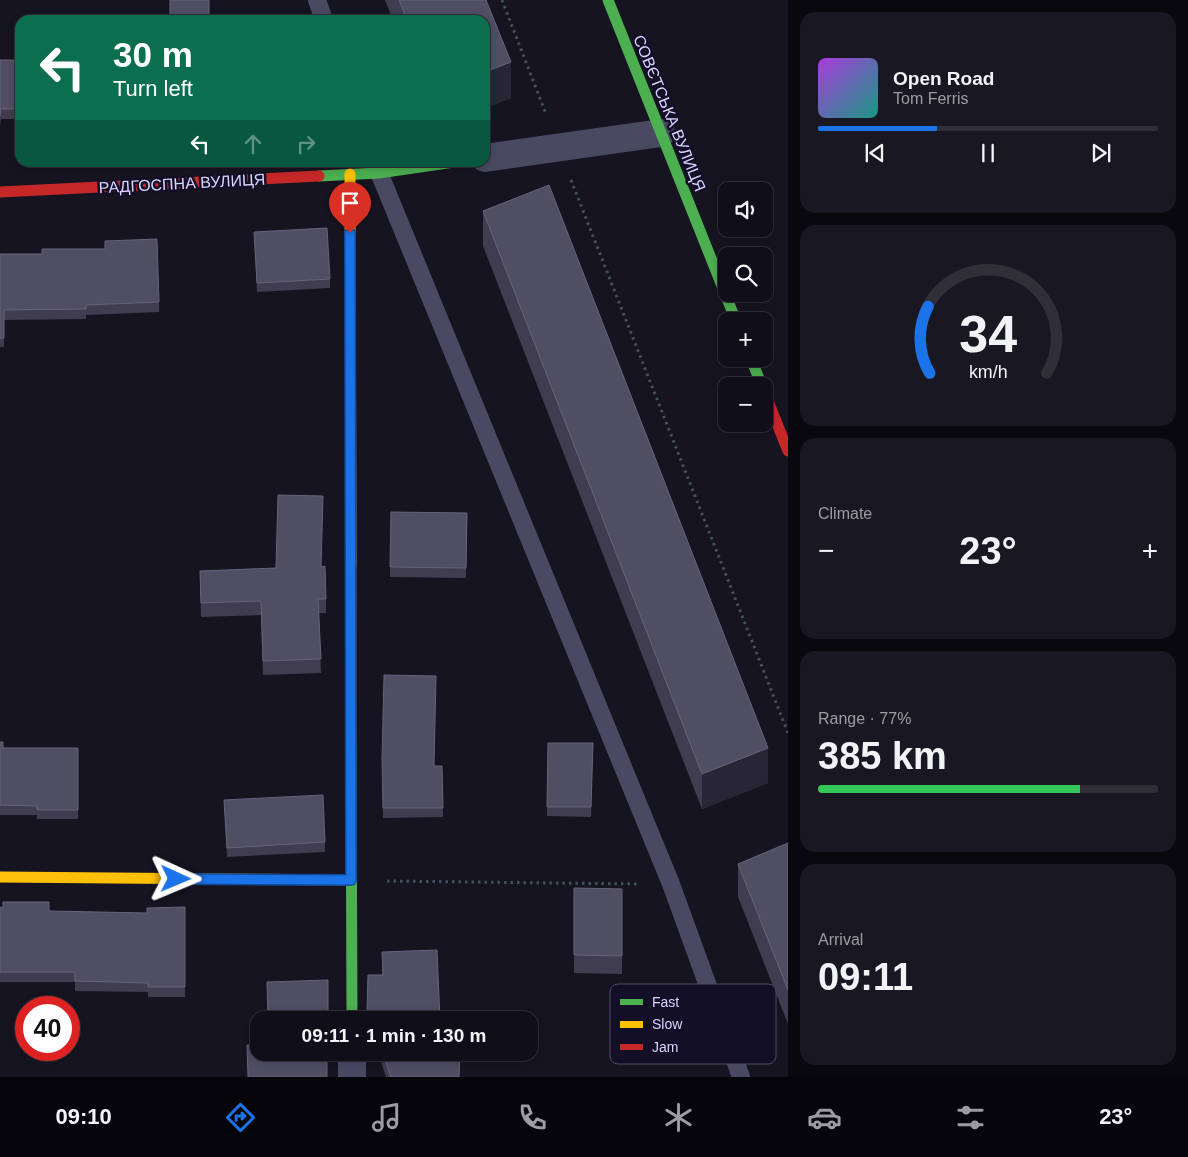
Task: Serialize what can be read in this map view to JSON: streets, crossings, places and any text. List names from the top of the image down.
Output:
{
  "streets": {
    "street": ["СОВЄТСЬКА ВУЛИЦЯ", "РАДГОСПНА ВУЛИЦЯ"]
  },
  "legend": ["Fast", "Slow", "Jam"],
  "page": {
    "turn": ["30 m", "Turn left"],
    "song": ["Open Road", "Tom Ferris"],
    "map_buttons": ["+", "−"],
    "tile": [
      "Climate",
      ["Range · 77%", "385 km"],
      ["Arrival", "09:11"]
    ],
    "heat": ["−", "23°", "+"],
    "limit": "40",
    "trip": "09:11 · 1 min · 130 m",
    "tabs": ["09:10", "23°"],
    "gauge": ["34", "km/h"]
  }
}
